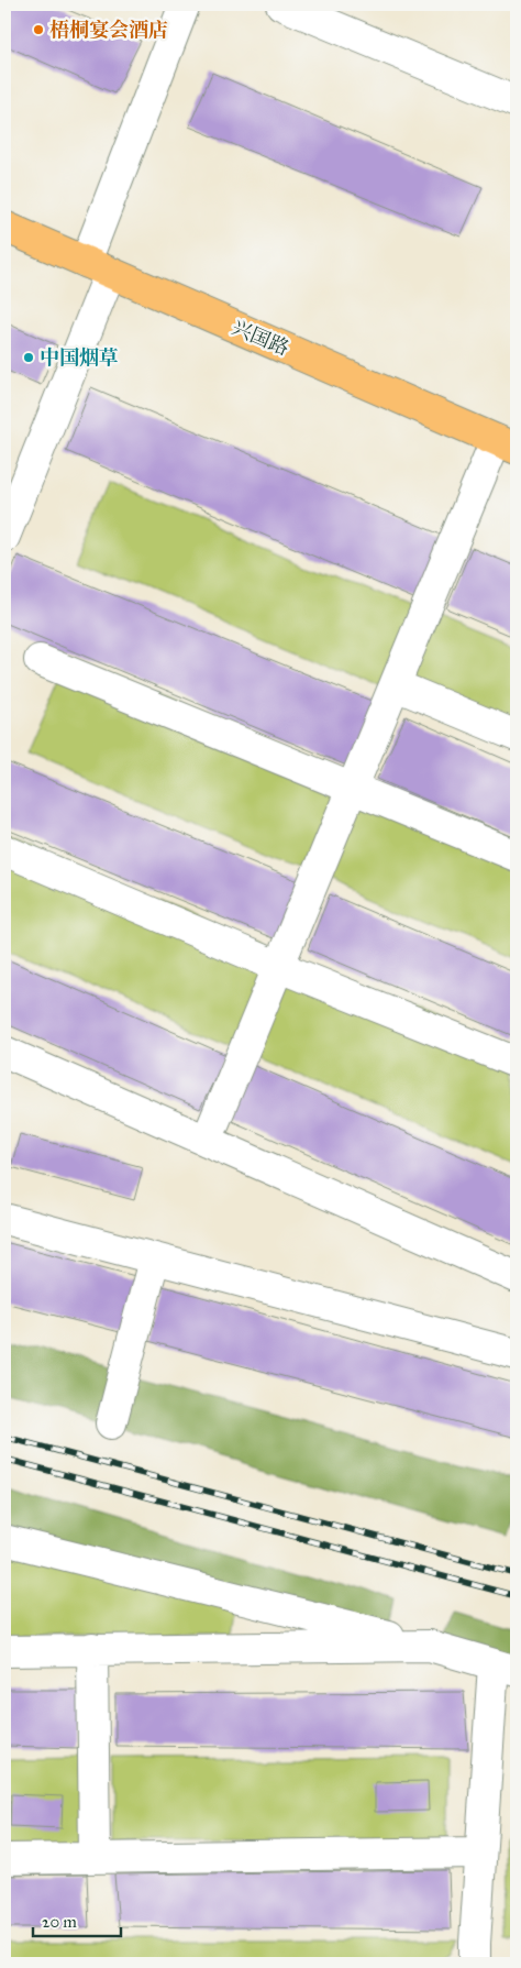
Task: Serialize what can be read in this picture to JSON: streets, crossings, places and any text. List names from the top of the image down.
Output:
{
  "streets": {
    "main road": ["兴国路"]
  },
  "places": ["梧桐宴会酒店", "中国烟草"],
  "scale_bar": "20 m"
}
